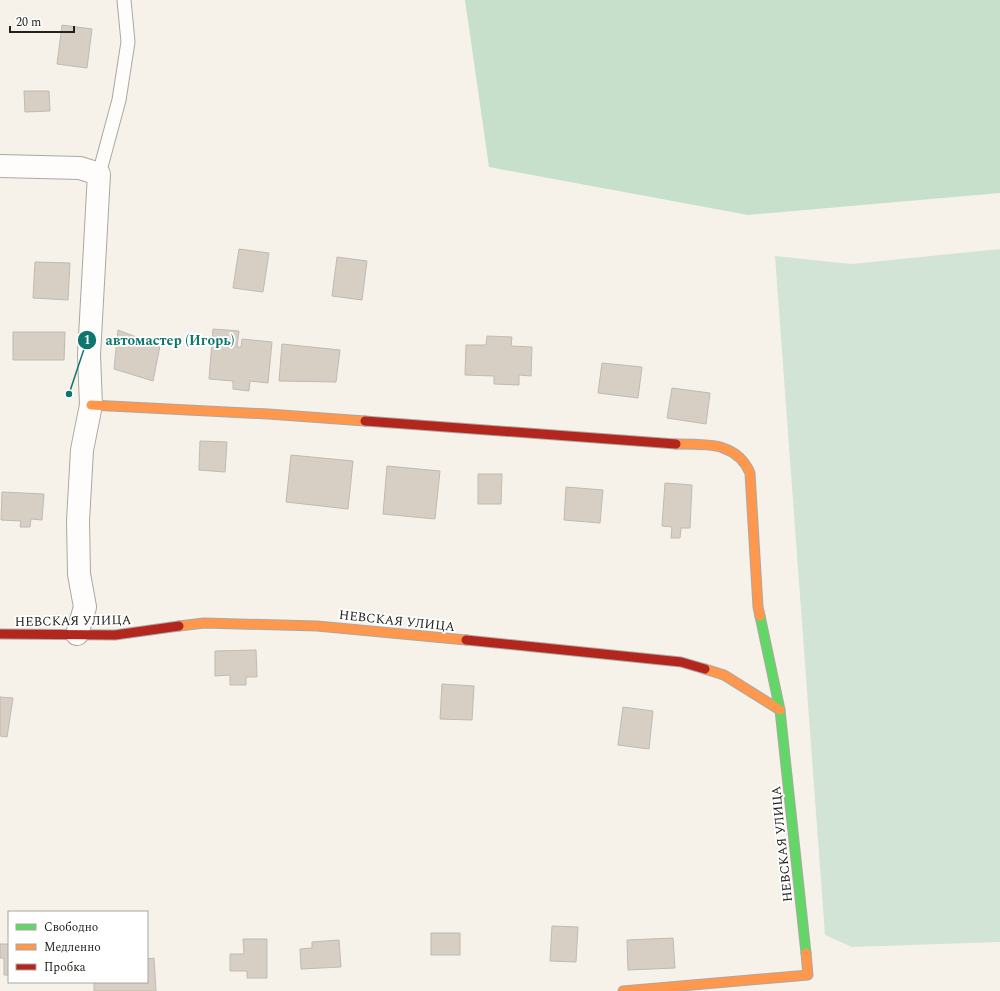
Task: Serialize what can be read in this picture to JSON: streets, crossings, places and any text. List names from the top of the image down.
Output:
{
  "streets": {
    "street": ["НЕВСКАЯ УЛИЦА"]
  },
  "places": ["автомастер (Игорь)"],
  "legend": ["Свободно", "Медленно", "Пробка"],
  "scale_bar": "20 m"
}
